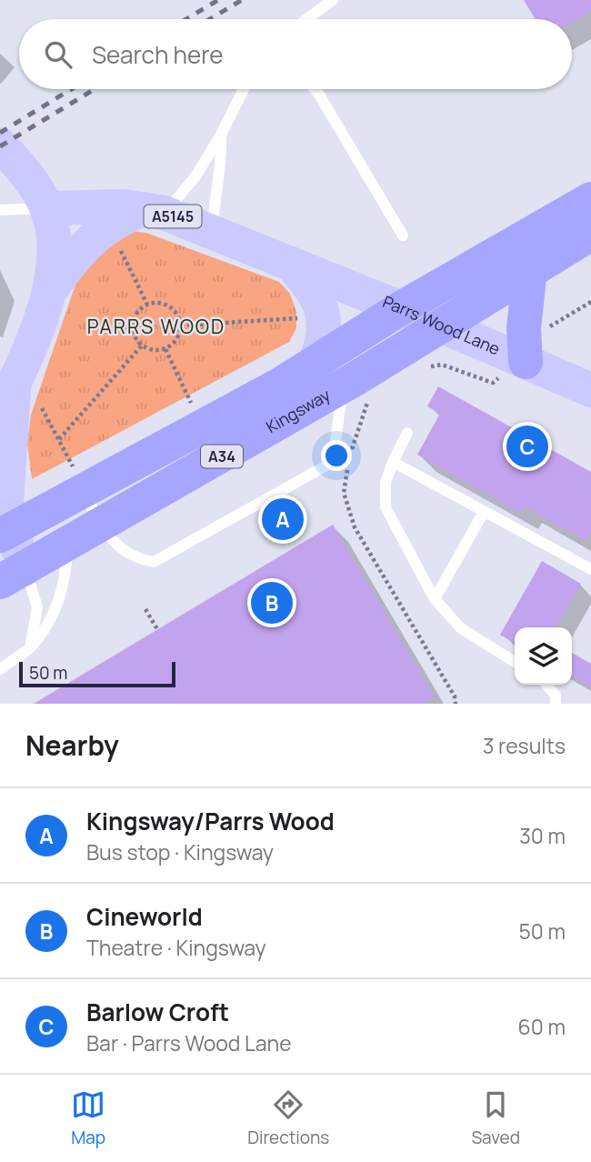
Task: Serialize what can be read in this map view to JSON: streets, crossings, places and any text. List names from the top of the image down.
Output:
{
  "streets": {
    "highway": ["Kingsway", "A34"],
    "main road": ["A5145", "Parrs Wood Lane"]
  },
  "crossings": [
    ["A5145", "Parrs Wood Lane"],
    ["A5145", "Kingsway"],
    ["Parrs Wood Lane", "Kingsway"]
  ],
  "districts": ["PARRS WOOD"],
  "scale_bar": "50 m",
  "page": {
    "search": "Search here",
    "pins": ["C", "A", "B"],
    "scale": "50 m",
    "heading": ["Nearby", "3 results"],
    "list": [
      {
        "mark": "A",
        "name": "Kingsway/Parrs Wood",
        "note": "Bus stop · Kingsway",
        "value": "30 m"
      },
      {
        "mark": "B",
        "name": "Cineworld",
        "note": "Theatre · Kingsway",
        "value": "50 m"
      },
      {
        "mark": "C",
        "name": "Barlow Croft",
        "note": "Bar · Parrs Wood Lane",
        "value": "60 m"
      }
    ],
    "nav": ["Map", "Directions", "Saved"]
  }
}
